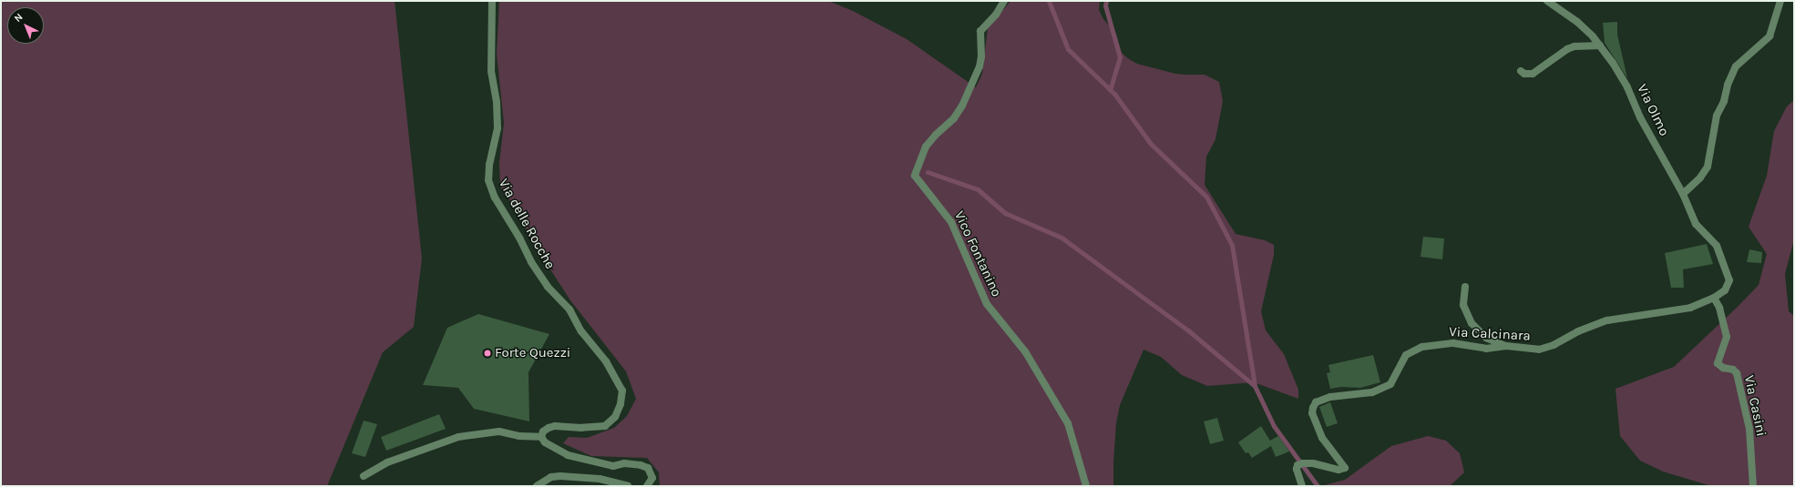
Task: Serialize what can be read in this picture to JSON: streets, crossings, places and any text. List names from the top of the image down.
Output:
{
  "streets": {
    "street": [
      "Via Olmo",
      "Via delle Rocche",
      "Vico Fontanino",
      "Via Calcinara",
      "Via Casini"
    ]
  },
  "crossings": [
    ["Via Olmo", "Via Calcinara"],
    ["Via Olmo", "Via Casini"],
    ["Via Calcinara", "Via Casini"]
  ],
  "places": ["Forte Quezzi"],
  "north": "top left"
}
